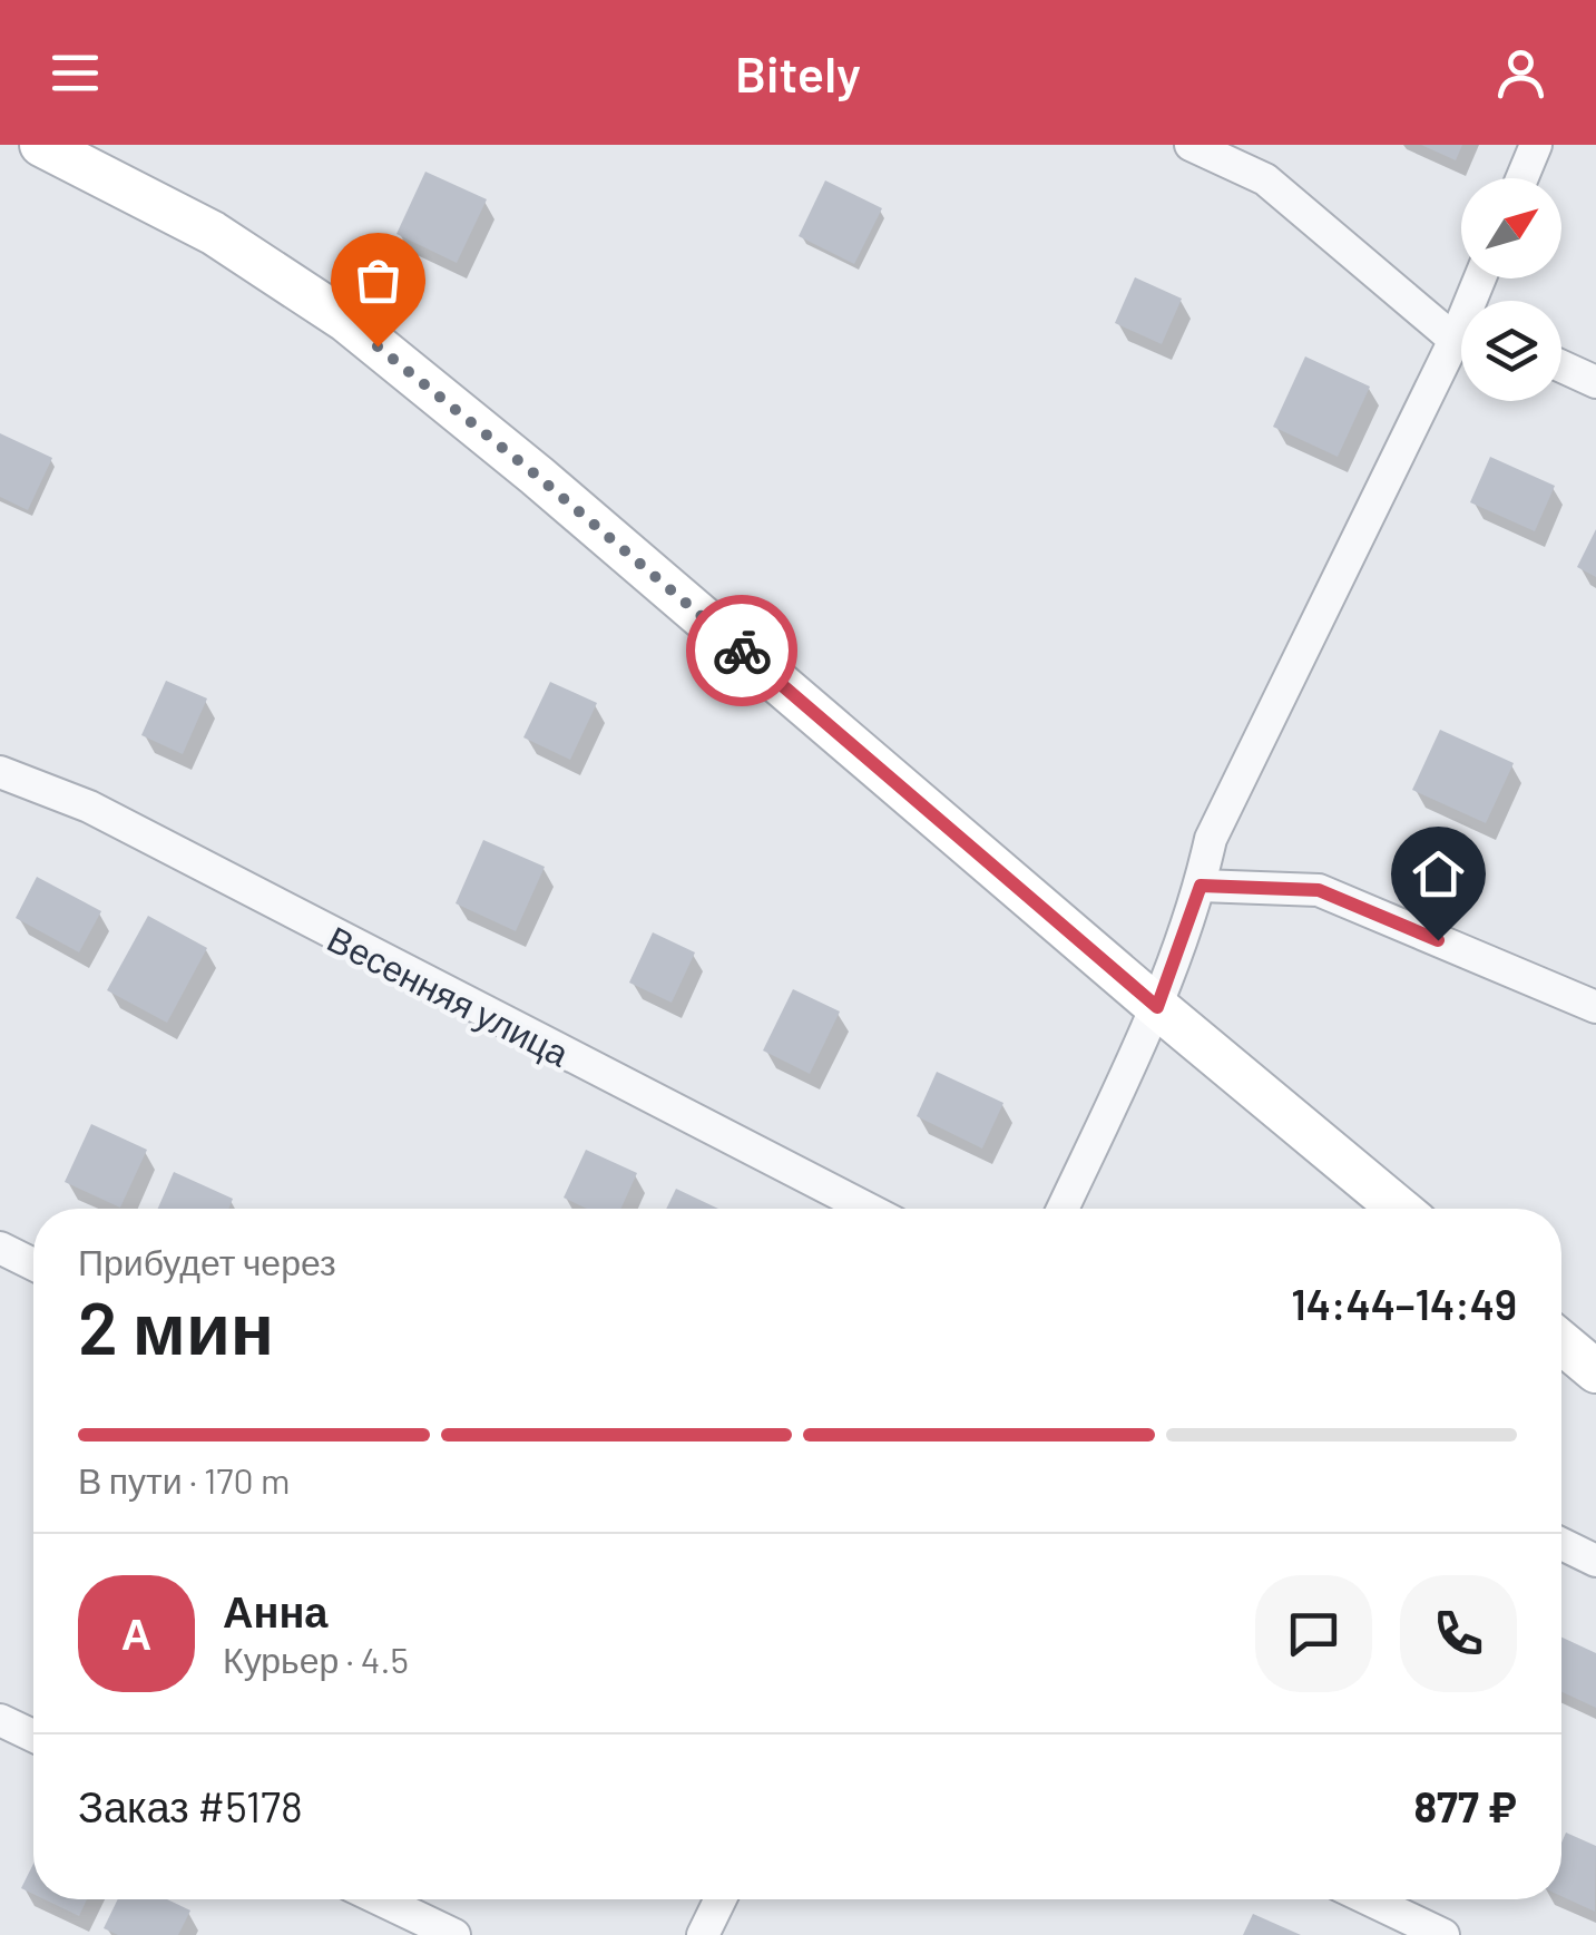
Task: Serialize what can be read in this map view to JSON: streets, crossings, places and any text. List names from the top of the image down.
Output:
{
  "streets": {
    "street": ["Весенняя улица"]
  },
  "north": "top right",
  "page": {
    "header": "Bitely",
    "heading": ["2 мин", "Прибудет через", "14:44–14:49"],
    "panel": [
      "Анна",
      "Курьер · 4.5",
      "Заказ #5178",
      "877 ₽"
    ],
    "bar": "В пути · 170 m",
    "round": "А"
  }
}
